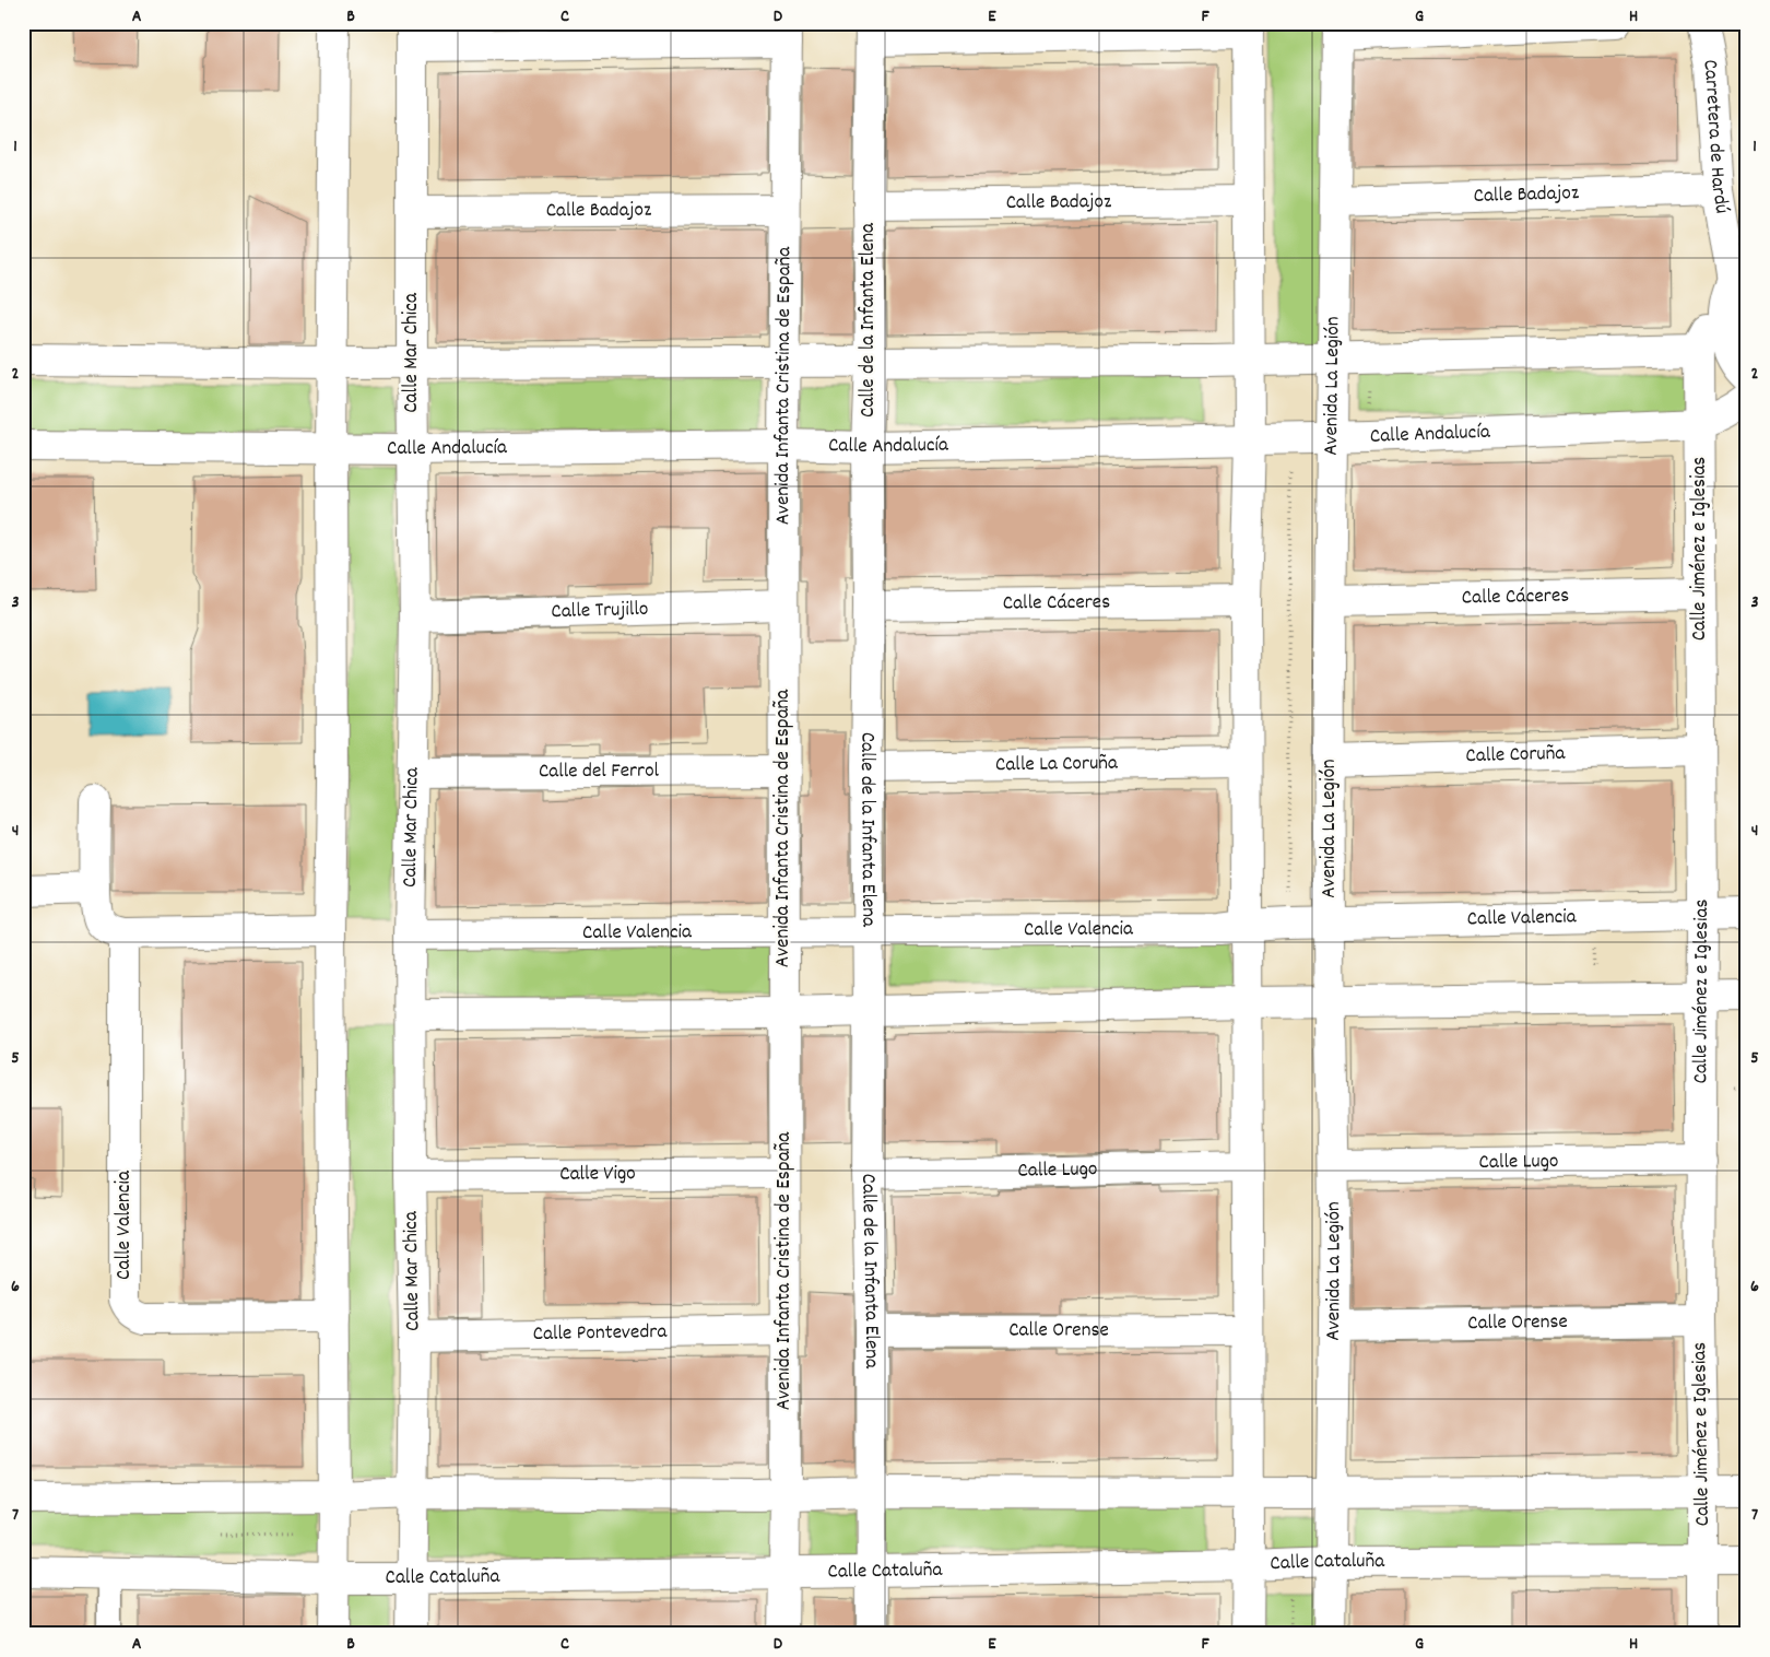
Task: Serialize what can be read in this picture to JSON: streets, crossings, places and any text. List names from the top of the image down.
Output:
{
  "streets": {
    "street": [
      "Carretera de Hardú",
      "Calle Badajoz",
      "Calle de la Infanta Elena",
      "Calle Mar Chica",
      "Avenida Infanta Cristina de España",
      "Avenida La Legión",
      "Calle Andalucía",
      "Calle Jiménez e Iglesias",
      "Calle Cáceres",
      "Calle Trujillo",
      "Calle Coruña",
      "Calle La Coruña",
      "Calle del Ferrol",
      "Calle Valencia",
      "Calle Lugo",
      "Calle Vigo",
      "Calle Orense",
      "Calle Pontevedra",
      "Calle Cataluña"
    ]
  },
  "crossings": [
    ["Carretera de Hardú", "Calle Badajoz"],
    ["Calle Badajoz", "Calle de la Infanta Elena"],
    ["Calle Badajoz", "Calle Mar Chica"],
    ["Calle Badajoz", "Avenida Infanta Cristina de España"],
    ["Calle Badajoz", "Avenida La Legión"],
    ["Calle de la Infanta Elena", "Calle Andalucía"],
    ["Calle de la Infanta Elena", "Calle Cáceres"],
    ["Calle de la Infanta Elena", "Calle La Coruña"],
    ["Calle de la Infanta Elena", "Calle Valencia"],
    ["Calle de la Infanta Elena", "Calle Lugo"],
    ["Calle de la Infanta Elena", "Calle Orense"],
    ["Calle de la Infanta Elena", "Calle Cataluña"],
    ["Calle Mar Chica", "Calle Andalucía"],
    ["Calle Mar Chica", "Calle Trujillo"],
    ["Calle Mar Chica", "Calle del Ferrol"],
    ["Calle Mar Chica", "Calle Valencia"],
    ["Calle Mar Chica", "Calle Vigo"],
    ["Calle Mar Chica", "Calle Pontevedra"],
    ["Calle Mar Chica", "Calle Cataluña"],
    ["Avenida Infanta Cristina de España", "Calle Andalucía"],
    ["Avenida Infanta Cristina de España", "Calle Trujillo"],
    ["Avenida Infanta Cristina de España", "Calle del Ferrol"],
    ["Avenida Infanta Cristina de España", "Calle Valencia"],
    ["Avenida Infanta Cristina de España", "Calle Vigo"],
    ["Avenida Infanta Cristina de España", "Calle Pontevedra"],
    ["Avenida Infanta Cristina de España", "Calle Cataluña"],
    ["Avenida La Legión", "Calle Andalucía"],
    ["Avenida La Legión", "Calle Cáceres"],
    ["Avenida La Legión", "Calle Coruña"],
    ["Avenida La Legión", "Calle Valencia"],
    ["Avenida La Legión", "Calle Lugo"],
    ["Avenida La Legión", "Calle Orense"],
    ["Avenida La Legión", "Calle Cataluña"],
    ["Calle Andalucía", "Calle Jiménez e Iglesias"],
    ["Calle Jiménez e Iglesias", "Calle Cáceres"],
    ["Calle Jiménez e Iglesias", "Calle Coruña"],
    ["Calle Jiménez e Iglesias", "Calle Valencia"],
    ["Calle Jiménez e Iglesias", "Calle Lugo"],
    ["Calle Jiménez e Iglesias", "Calle Orense"],
    ["Calle Jiménez e Iglesias", "Calle Cataluña"]
  ],
  "grid": {
    "columns": [
      "A",
      "B",
      "C",
      "D",
      "E",
      "F",
      "G",
      "H"
    ],
    "rows": [
      "1",
      "2",
      "3",
      "4",
      "5",
      "6",
      "7"
    ]
  }
}
